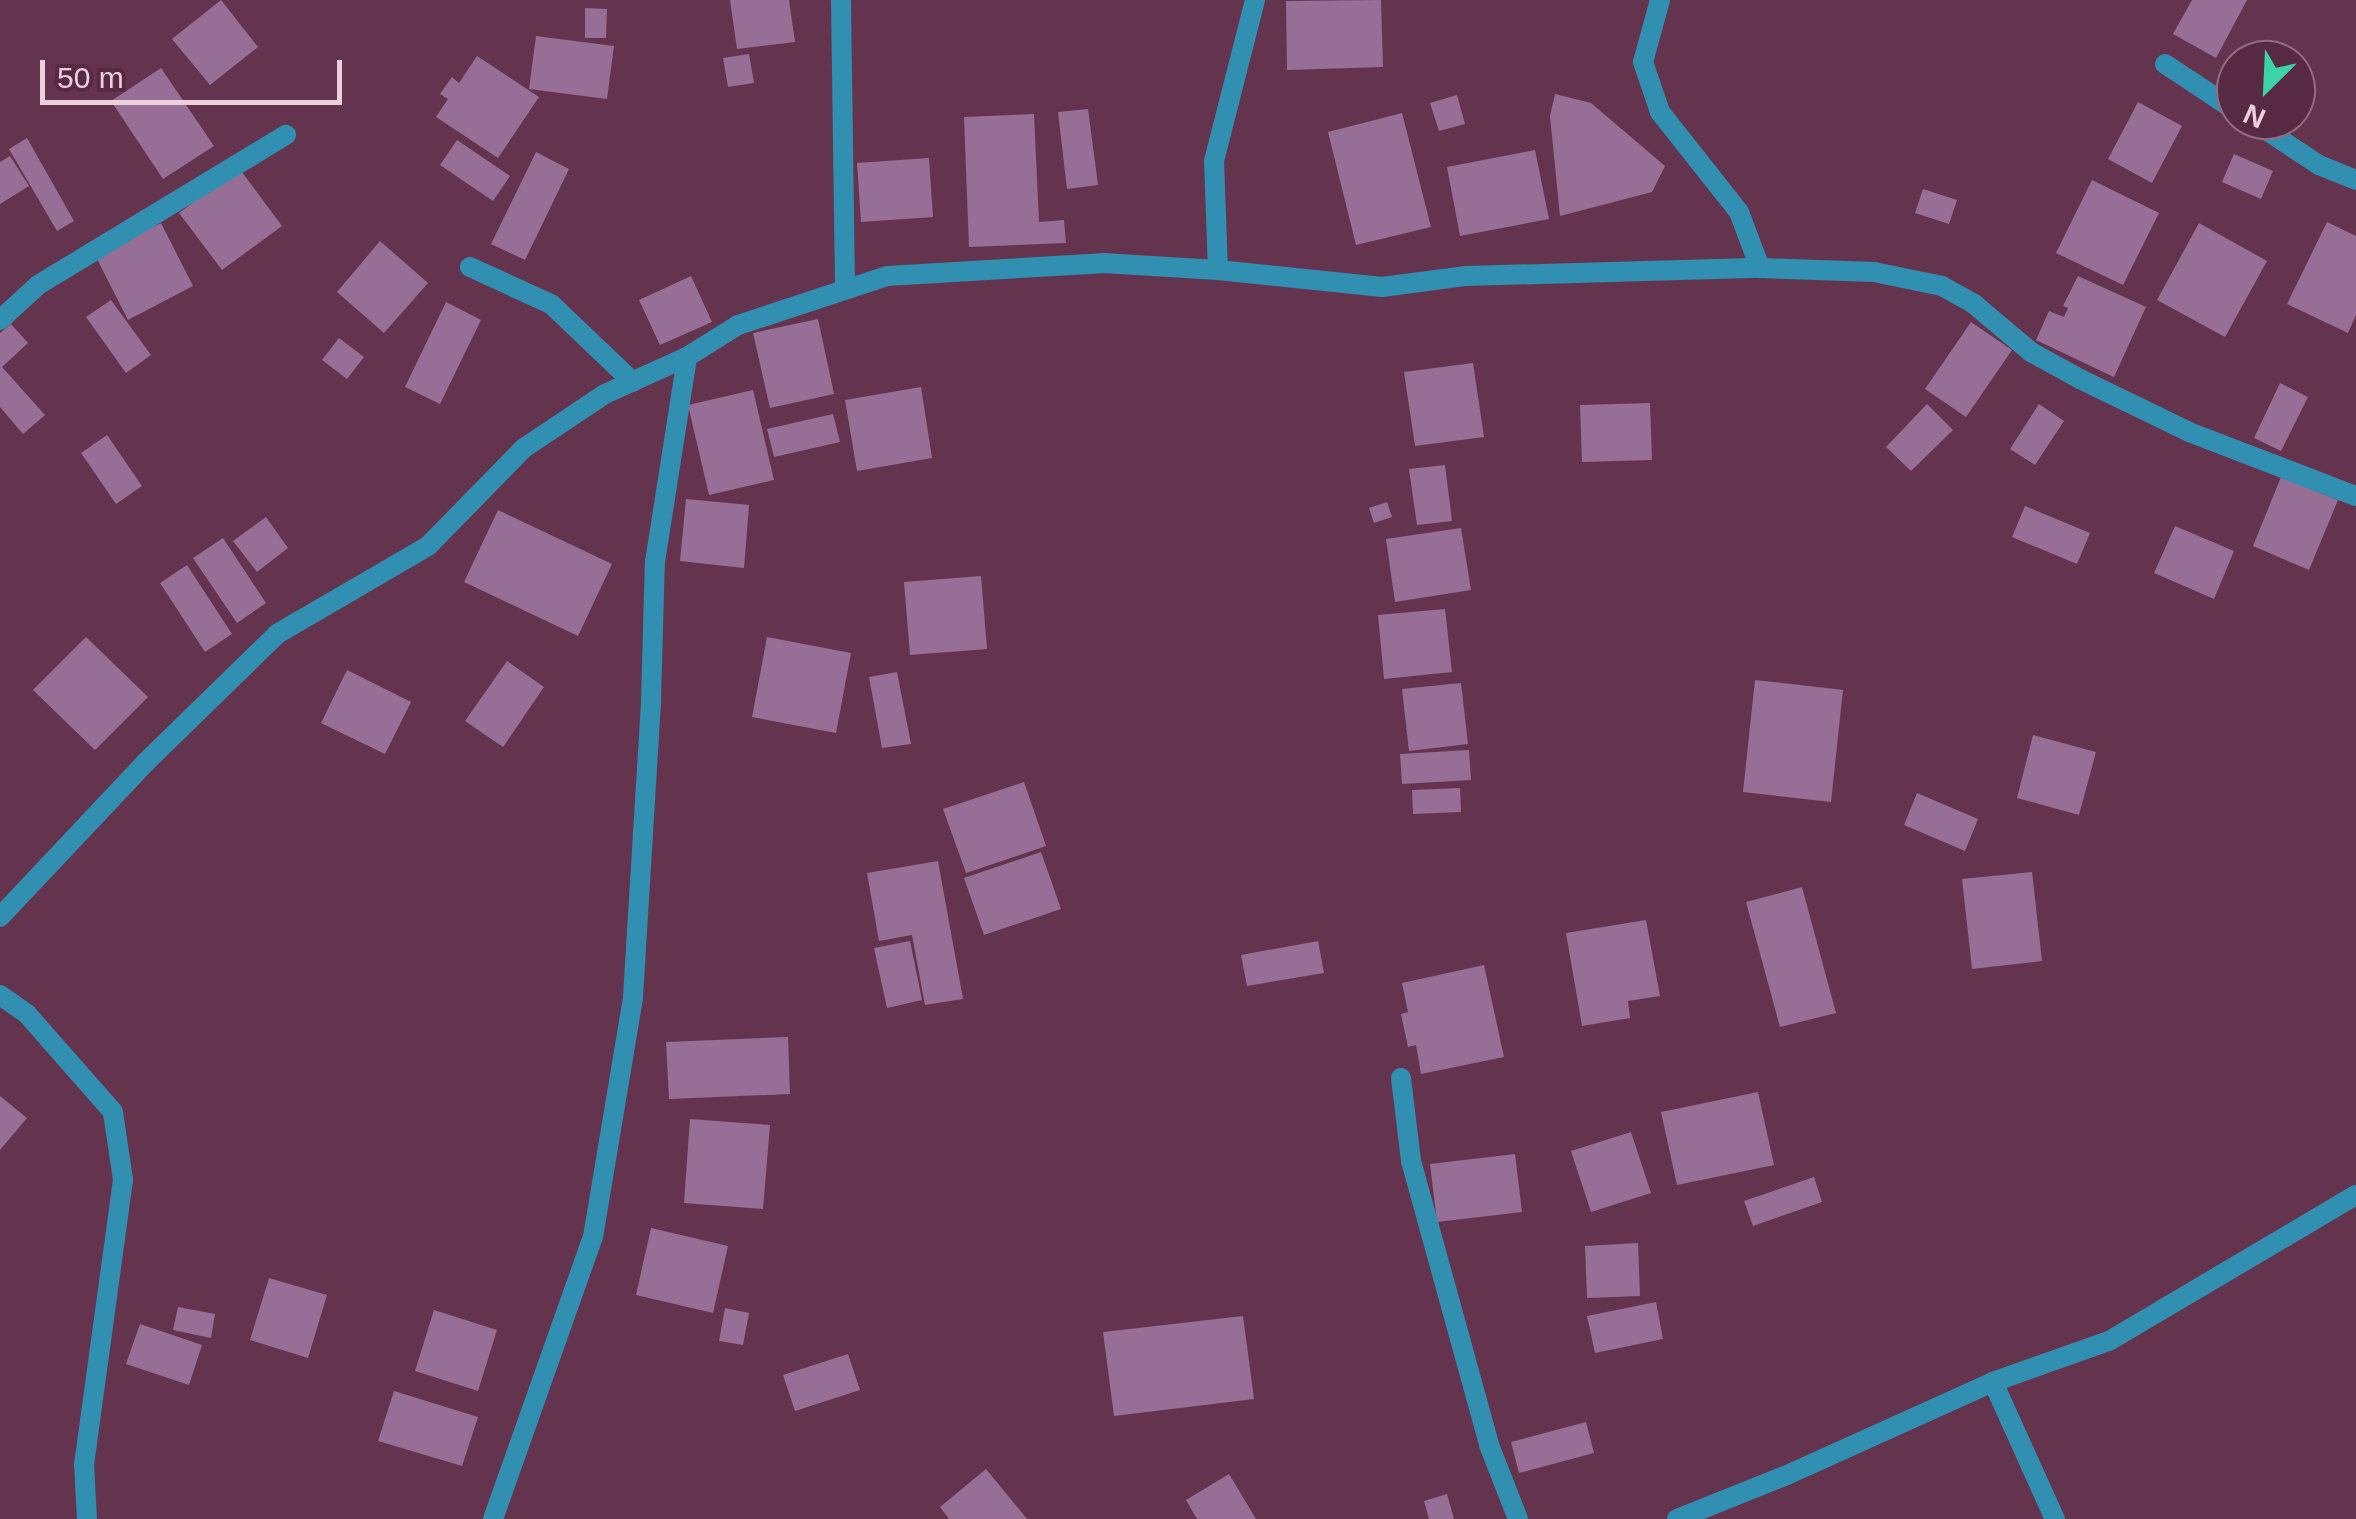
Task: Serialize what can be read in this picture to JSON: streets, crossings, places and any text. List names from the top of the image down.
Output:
{
  "scale_bar": "50 m",
  "north": "bottom left"
}
